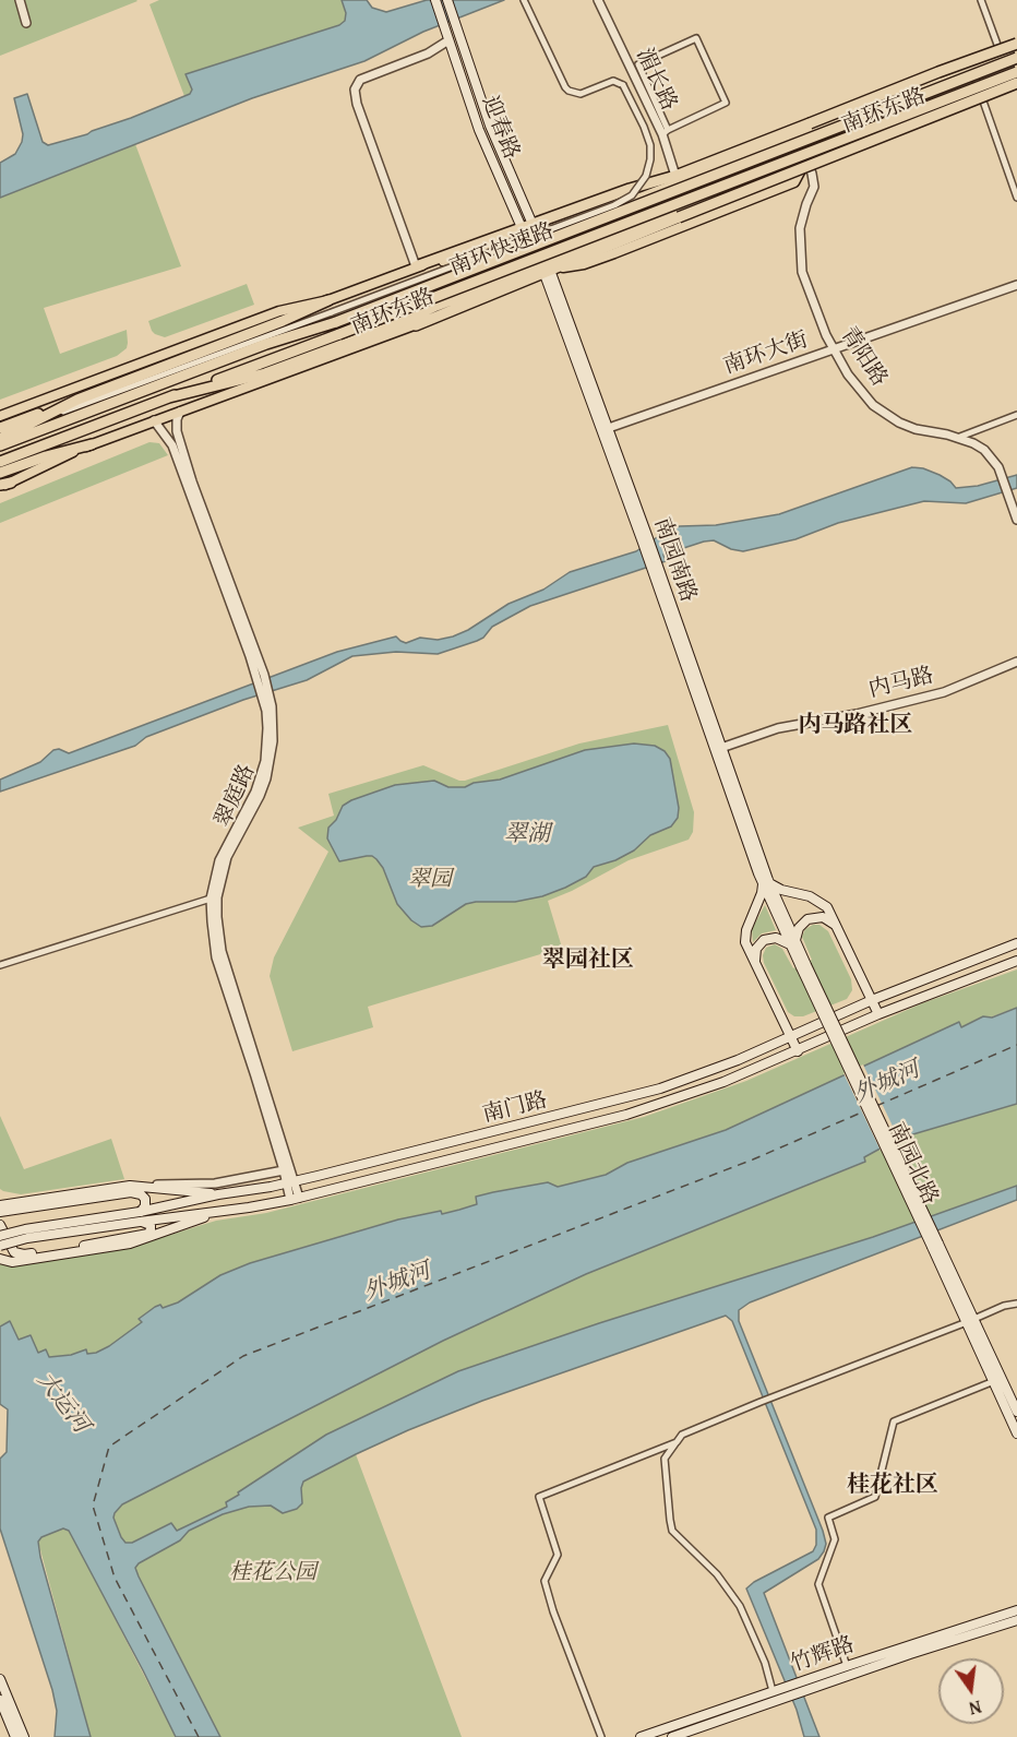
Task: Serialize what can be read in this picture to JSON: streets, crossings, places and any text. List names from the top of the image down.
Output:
{
  "streets": {
    "highway": ["南环快速路"],
    "main road": [
      "南环东路",
      "迎春路",
      "南园南路",
      "南门路",
      "南园北路",
      "竹辉路"
    ],
    "street": [
      "湄长路",
      "南环大街",
      "青阳路",
      "内马路",
      "翠庭路"
    ]
  },
  "crossings": [
    ["南环东路", "迎春路"],
    ["南环东路", "青阳路"],
    ["南环东路", "南园南路"],
    ["南环东路", "翠庭路"],
    ["迎春路", "南园南路"],
    ["南环大街", "青阳路"],
    ["南环大街", "南园南路"],
    ["南园南路", "内马路"],
    ["南园南路", "南园北路"],
    ["翠庭路", "南门路"]
  ],
  "districts": ["内马路社区", "翠园社区", "桂花社区"],
  "water": ["翠湖", "外城河", "大运河"],
  "parks": ["翠园", "桂花公园"],
  "north": "bottom"
}
